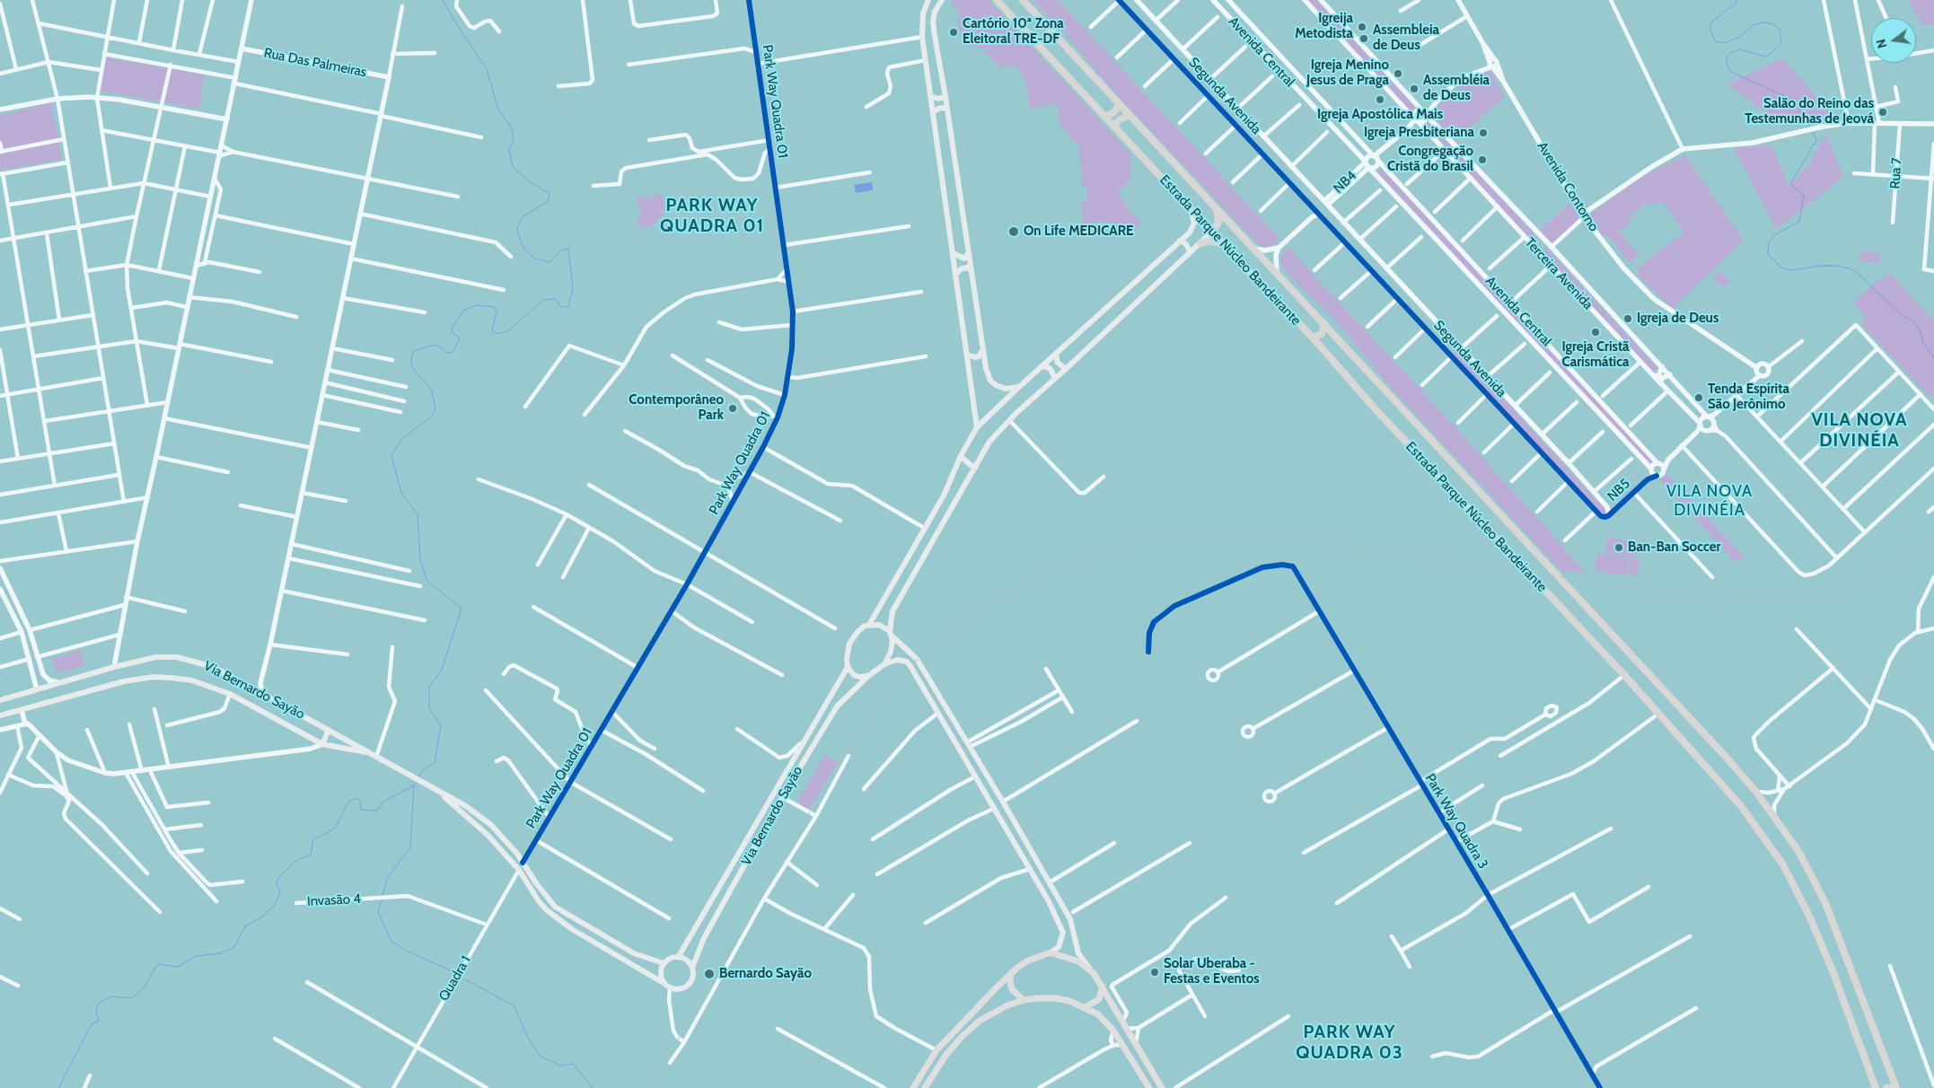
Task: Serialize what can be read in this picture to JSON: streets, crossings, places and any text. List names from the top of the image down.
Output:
{
  "streets": {
    "highway": ["Estrada Parque Núcleo Bandeirante"],
    "main road": ["Via Bernardo Sayão"],
    "street": [
      "Avenida Central",
      "Rua Das Palmeiras",
      "Segunda Avenida",
      "Park Way Quadra 01",
      "Rua 7",
      "NB4",
      "Avenida Contorno",
      "Terceira Avenida",
      "NB5",
      "Park Way Quadra 3",
      "Invasão 4",
      "Quadra 1"
    ]
  },
  "crossings": [
    ["Avenida Central", "NB4"],
    ["Avenida Central", "NB5"],
    ["Segunda Avenida", "NB4"],
    ["Segunda Avenida", "NB5"],
    ["Park Way Quadra 01", "Via Bernardo Sayão"],
    ["Via Bernardo Sayão", "Quadra 1"],
    ["Invasão 4", "Quadra 1"]
  ],
  "districts": [
    "PARK WAY QUADRA 01",
    "VILA NOVA DIVINÉIA",
    "VILA NOVA DIVINÉIA",
    "PARK WAY QUADRA 03"
  ],
  "places": [
    "Igreija Metodista",
    "Cartório 10ª Zona Eleitoral TRE-DF",
    "Assembleia de Deus",
    "Igreja Menino Jesus de Praga",
    "Assembléia de Deus",
    "Igreja Apostólica Mais",
    "Salão do Reino das Testemunhas de Jeová",
    "Igreja Presbiteriana",
    "Congregação Cristã do Brasil",
    "On Life MEDICARE",
    "Igreja de Deus",
    "Igreja Cristã Carismática",
    "Tenda Espírita São Jerônimo",
    "Contemporâneo Park",
    "Ban-Ban Soccer",
    "Solar Uberaba - Festas e Eventos",
    "Bernardo Sayão"
  ],
  "north": "left"
}
